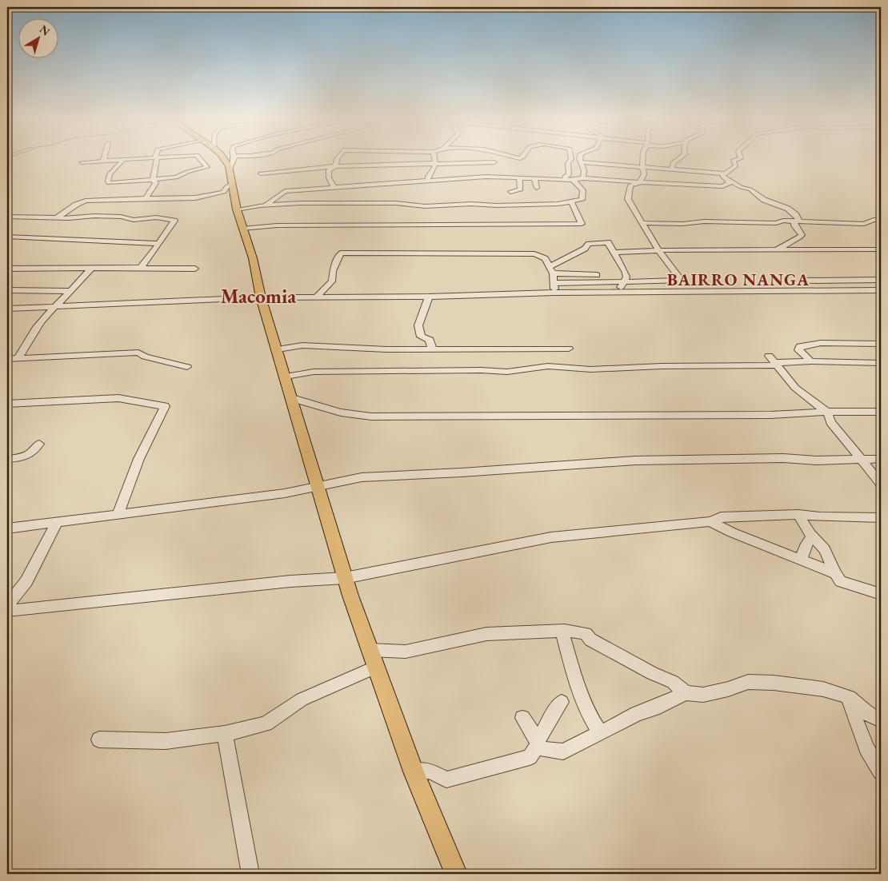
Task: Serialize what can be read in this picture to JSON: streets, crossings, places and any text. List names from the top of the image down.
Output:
{
  "districts": ["BAIRRO NANGA", "Macomia"],
  "north": "top right"
}
